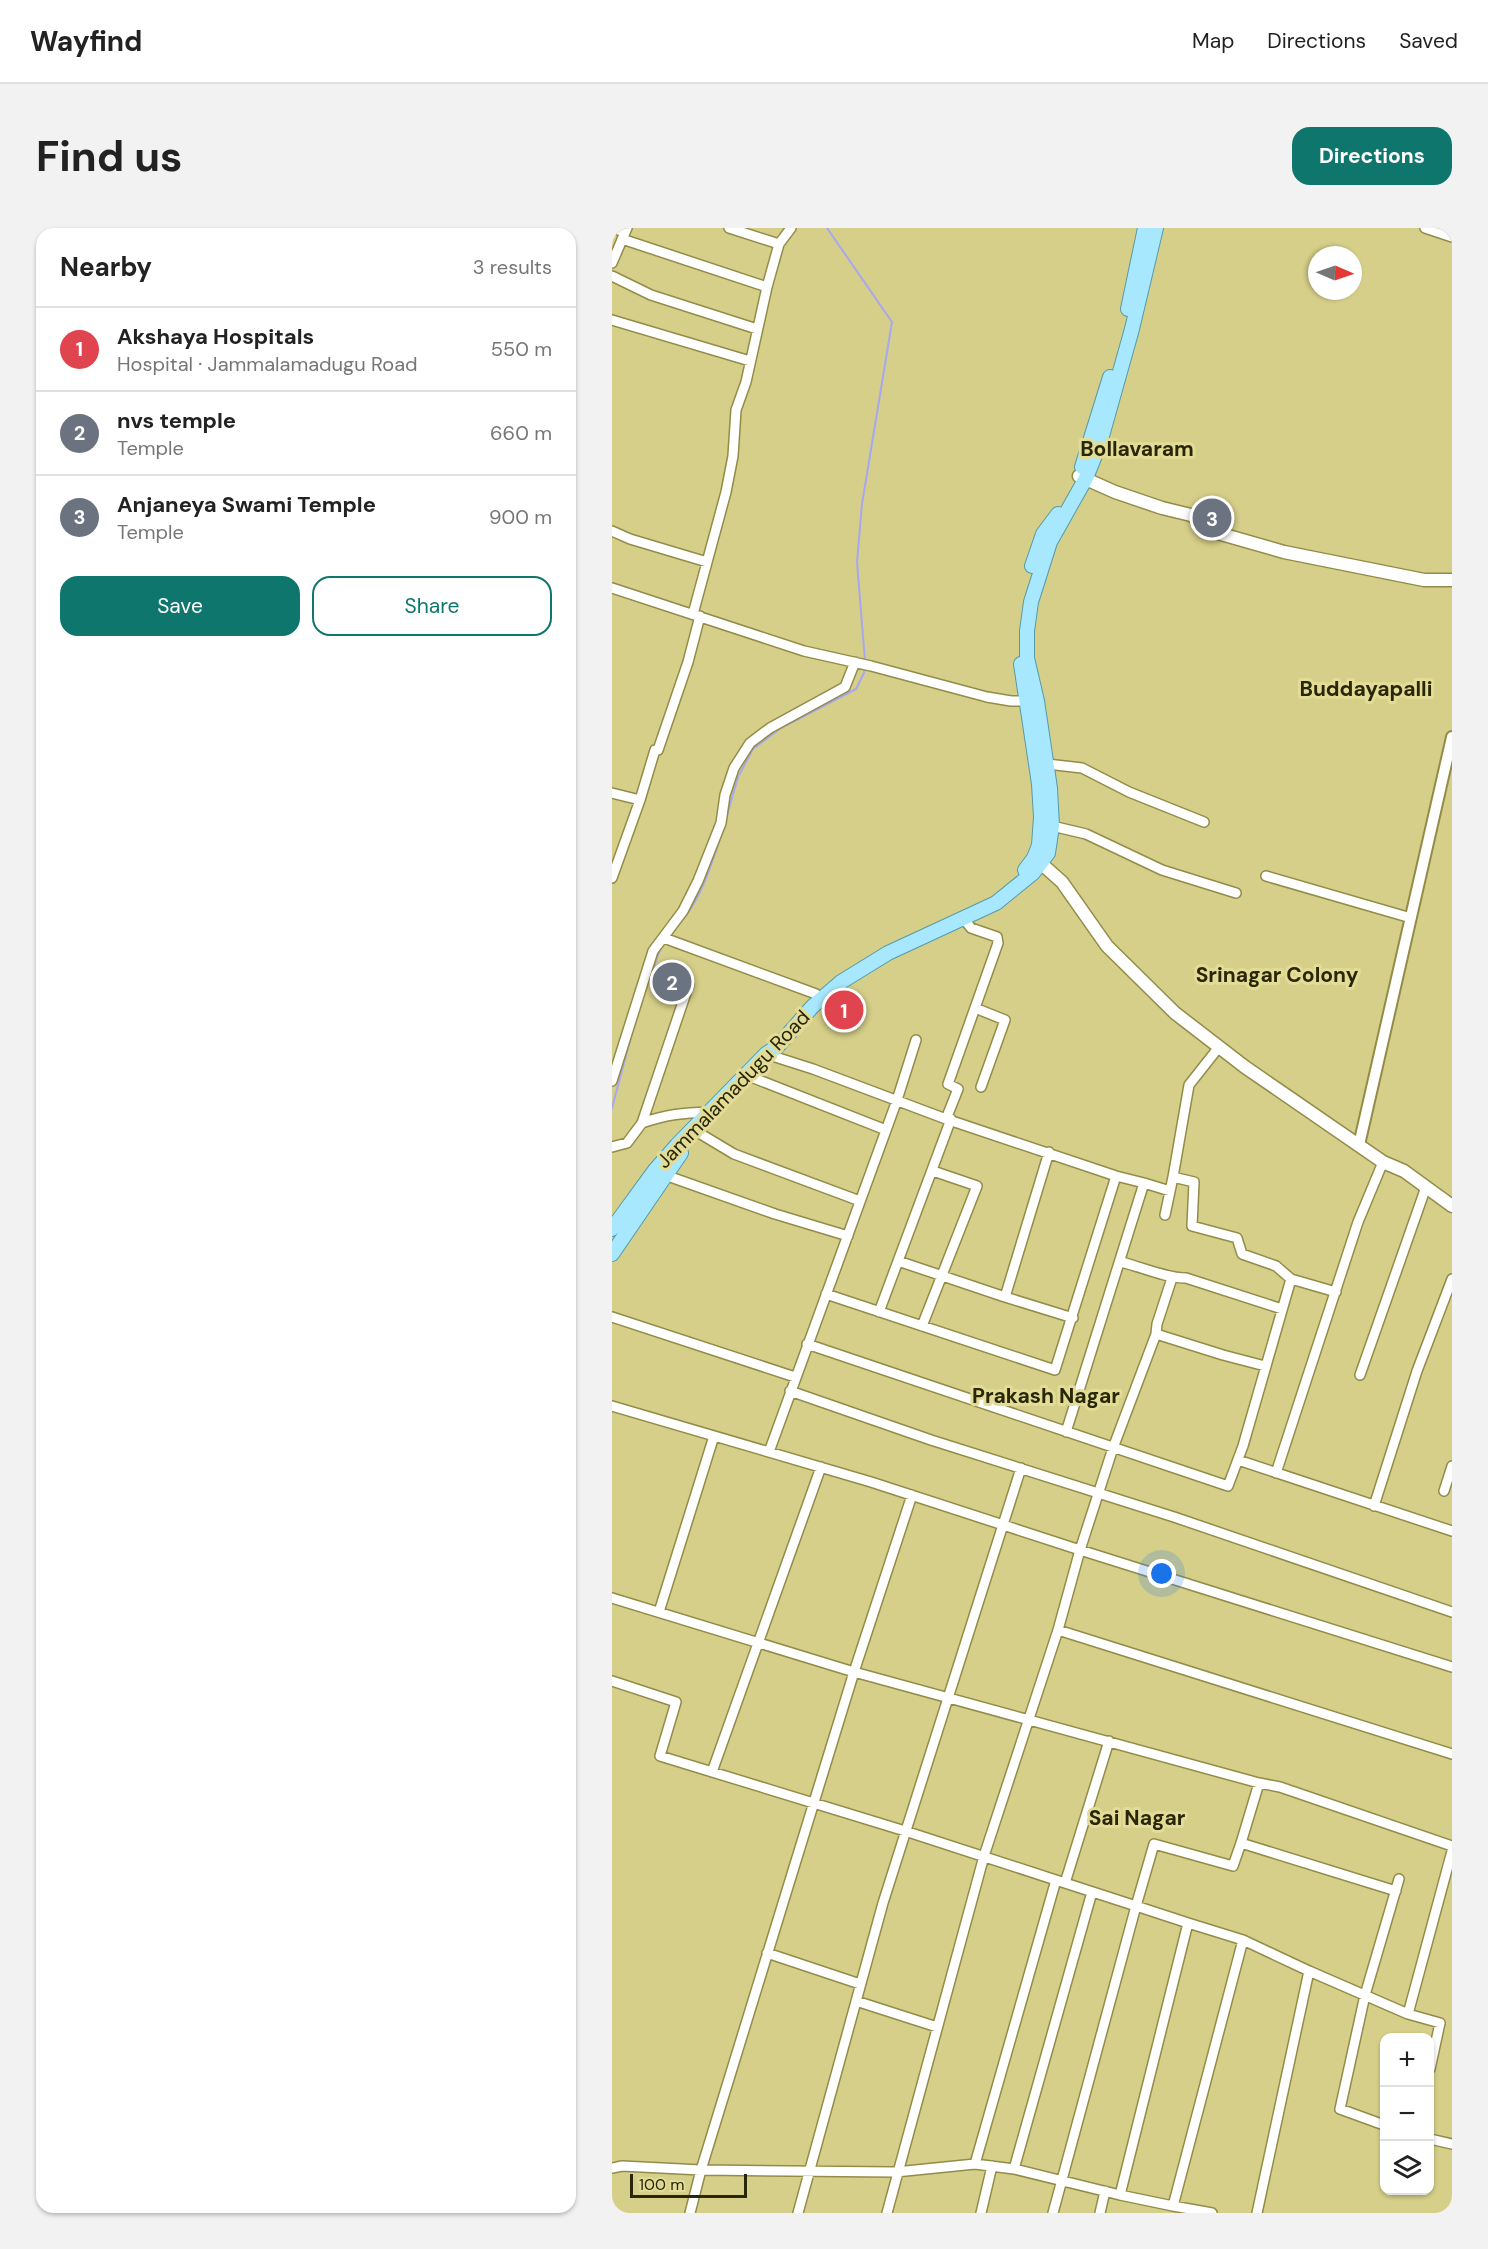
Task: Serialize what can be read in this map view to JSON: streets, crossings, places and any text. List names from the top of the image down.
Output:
{
  "streets": {
    "main road": ["Jammalamadugu Road"]
  },
  "districts": [
    "Bollavaram",
    "Buddayapalli",
    "Srinagar Colony",
    "Prakash Nagar",
    "Sai Nagar"
  ],
  "scale_bar": "100 m",
  "north": "right",
  "page": {
    "header": "Wayfind",
    "nav": ["Map", "Directions", "Saved"],
    "buttons": [
      "Directions",
      ["Save", "Share"]
    ],
    "title": "Find us",
    "heading": ["Nearby", "3 results"],
    "list": [
      {
        "mark": "1",
        "name": "Akshaya Hospitals",
        "note": "Hospital · Jammalamadugu Road",
        "value": "550 m"
      },
      {
        "mark": "2",
        "name": "nvs temple",
        "note": "Temple",
        "value": "660 m"
      },
      {
        "mark": "3",
        "name": "Anjaneya Swami Temple",
        "note": "Temple",
        "value": "900 m"
      }
    ],
    "pins": ["3", "2", "1"],
    "map_buttons": ["+", "−"],
    "scale": "100 m"
  }
}
